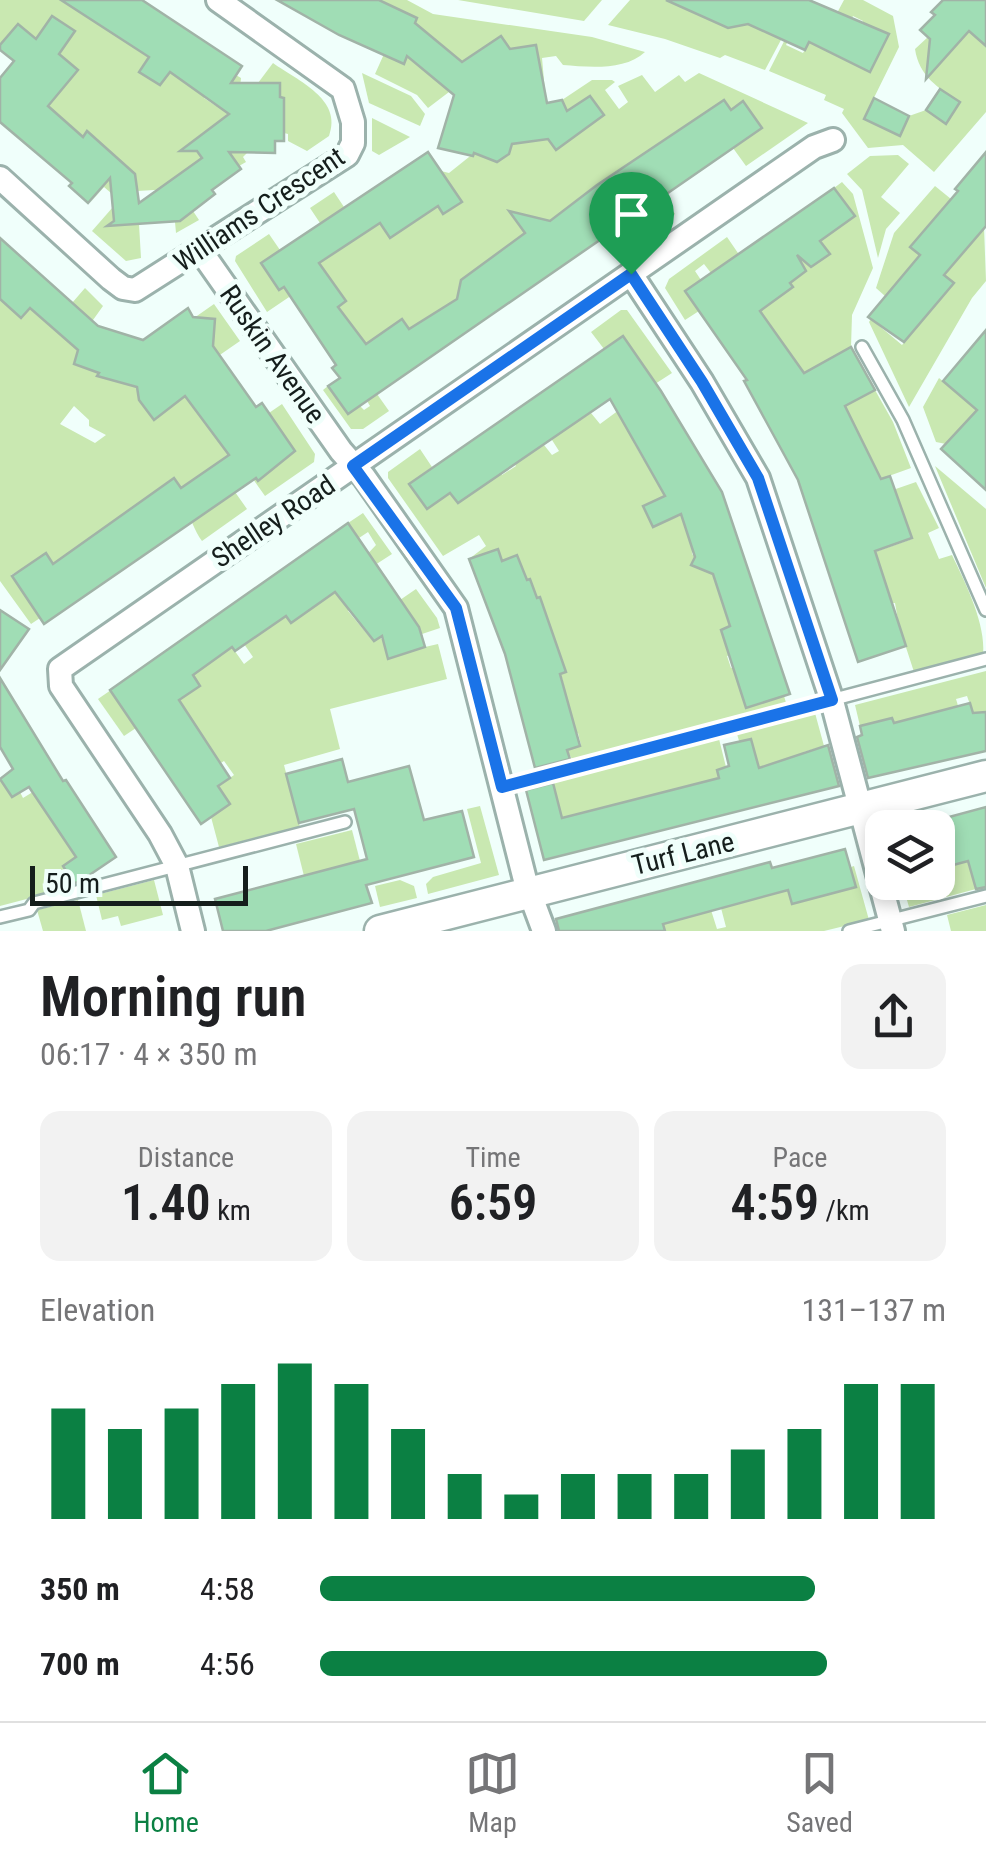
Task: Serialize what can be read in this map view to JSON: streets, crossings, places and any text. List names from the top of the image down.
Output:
{
  "streets": {
    "street": [
      "Williams Crescent",
      "Ruskin Avenue",
      "Shelley Road",
      "Turf Lane"
    ]
  },
  "crossings": [
    ["Williams Crescent", "Ruskin Avenue"],
    ["Ruskin Avenue", "Shelley Road"],
    ["Ruskin Avenue", "Turf Lane"]
  ],
  "scale_bar": "50 m",
  "page": {
    "scale": "50 m",
    "heading": ["Morning run", "06:17 · 4 × 350 m"],
    "stats": [
      ["Distance", "1.40 km"],
      ["Time", "6:59"],
      ["Pace", "4:59 /km"]
    ],
    "chart": ["Elevation", "131–137 m"],
    "list": [
      {
        "name": "350 m",
        "note": "4:58"
      },
      {
        "name": "700 m",
        "note": "4:56"
      }
    ],
    "tabs": ["Home", "Map", "Saved"]
  }
}
